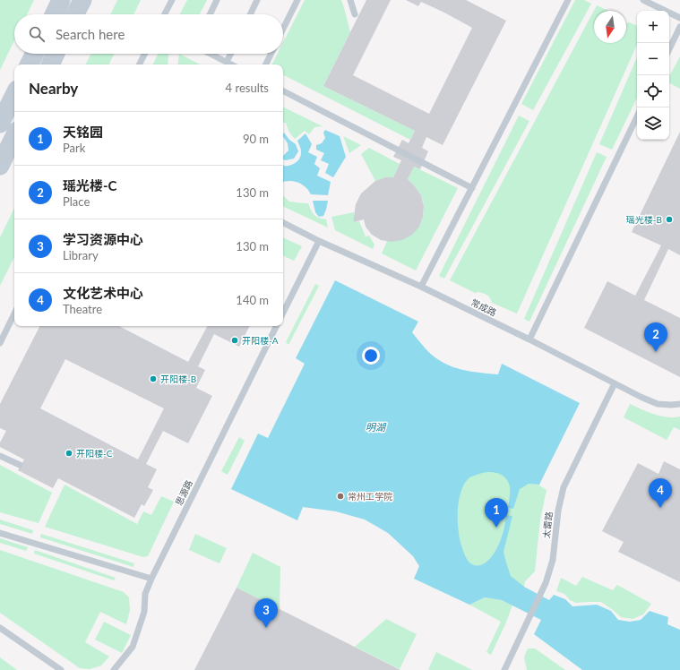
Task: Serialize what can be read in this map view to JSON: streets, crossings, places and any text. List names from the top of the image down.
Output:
{
  "streets": {
    "lane": ["常成路", "思源路", "太雷路"]
  },
  "crossings": [
    ["常成路", "太雷路"]
  ],
  "water": ["明湖"],
  "places": [
    "瑶光楼-B",
    "开阳楼-A",
    "开阳楼-B",
    "开阳楼-C",
    "常州工学院"
  ],
  "north": "bottom",
  "page": {
    "map_buttons": ["+", "−"],
    "search": "Search here",
    "heading": ["Nearby", "4 results"],
    "list": [
      {
        "mark": "1",
        "name": "天铭园",
        "note": "Park",
        "value": "90 m"
      },
      {
        "mark": "2",
        "name": "瑶光楼-C",
        "note": "Place",
        "value": "130 m"
      },
      {
        "mark": "3",
        "name": "学习资源中心",
        "note": "Library",
        "value": "130 m"
      },
      {
        "mark": "4",
        "name": "文化艺术中心",
        "note": "Theatre",
        "value": "140 m"
      }
    ],
    "pins": [
      "2",
      "4",
      "1",
      "3"
    ]
  }
}
